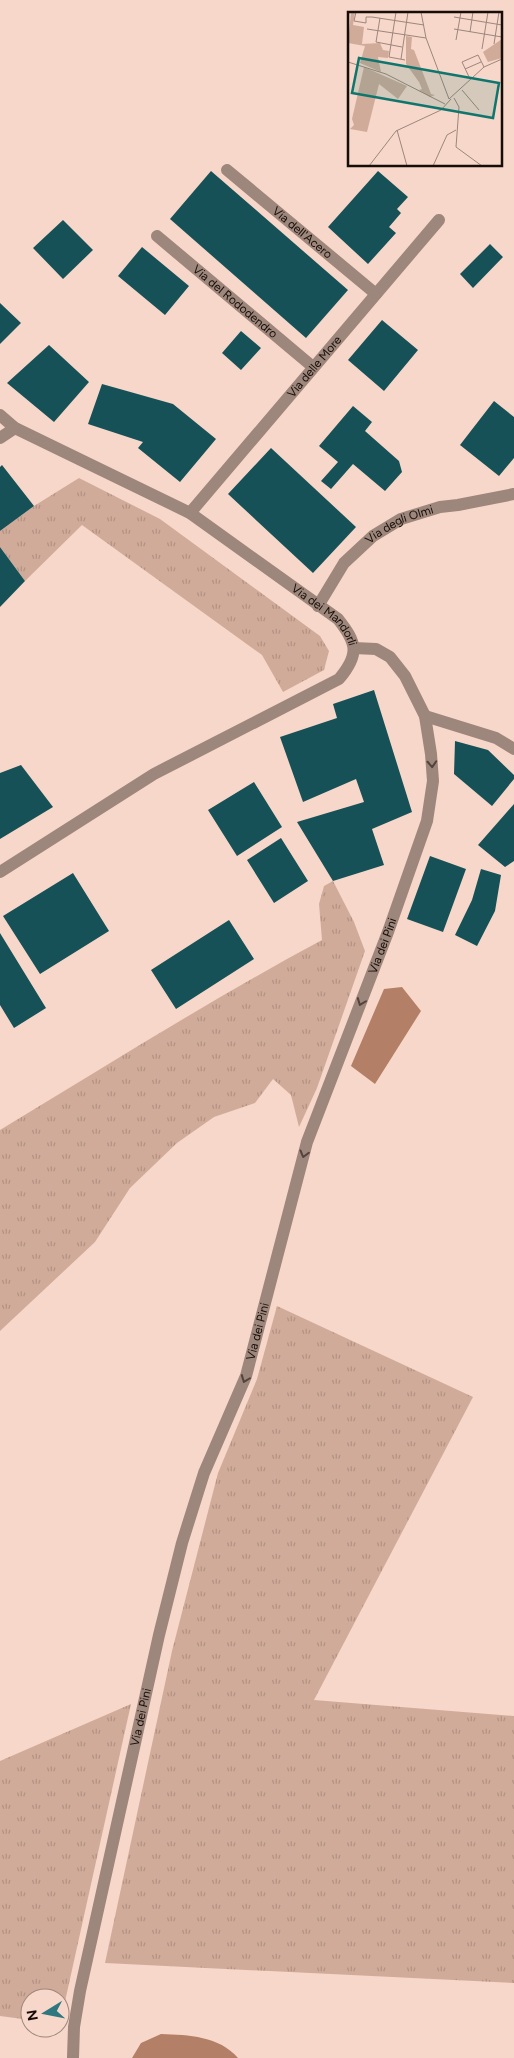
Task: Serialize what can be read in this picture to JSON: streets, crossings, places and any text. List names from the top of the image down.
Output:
{
  "streets": {
    "street": [
      "Via dell'Acero",
      "Via del Rododendro",
      "Via delle More",
      "Via degli Olmi",
      "Via dei Mandorli",
      "Via dei Pini"
    ]
  },
  "crossings": [
    ["Via dell'Acero", "Via delle More"],
    ["Via del Rododendro", "Via delle More"],
    ["Via delle More", "Via dei Mandorli"],
    ["Via degli Olmi", "Via dei Mandorli"],
    ["Via dei Mandorli", "Via dei Pini"]
  ],
  "one_way": ["Via dei Pini"],
  "north": "left"
}
